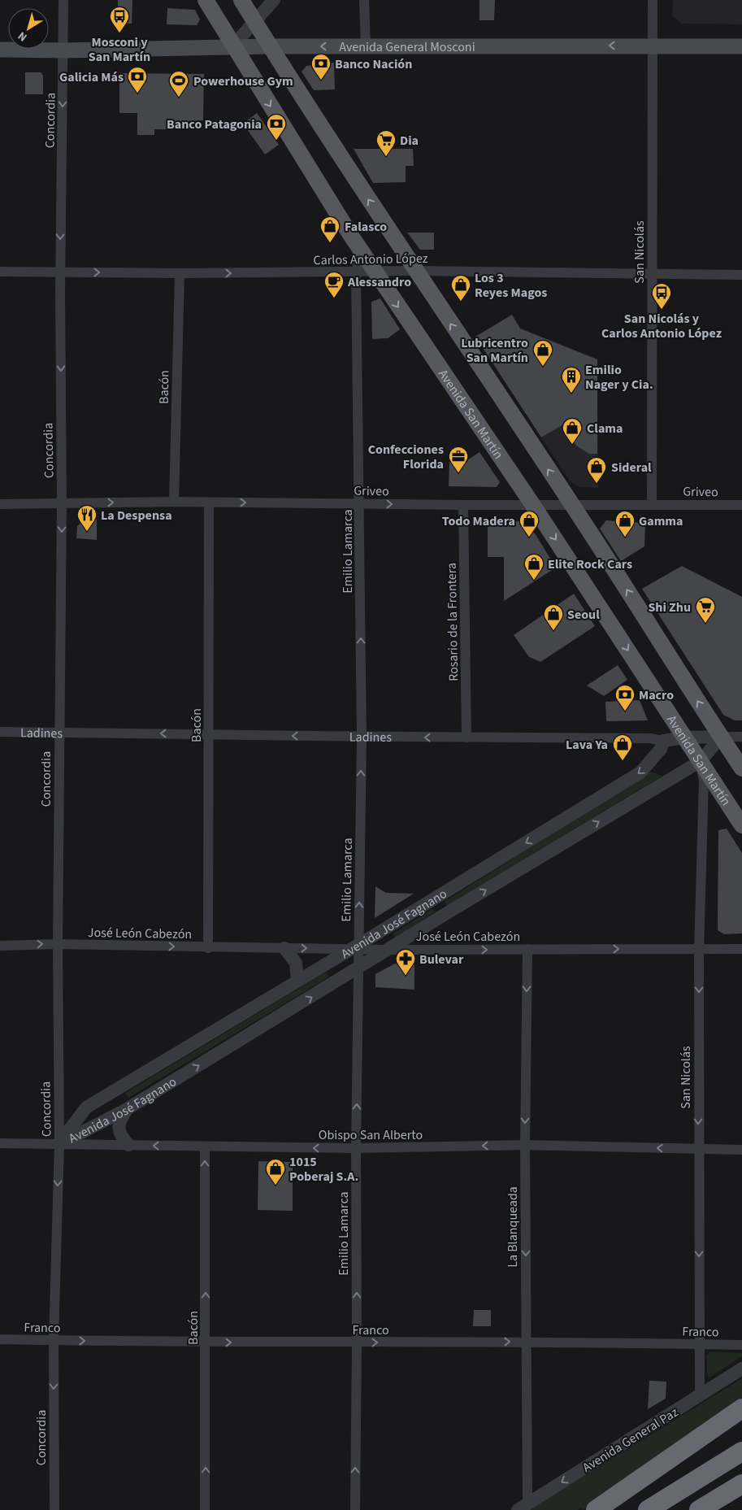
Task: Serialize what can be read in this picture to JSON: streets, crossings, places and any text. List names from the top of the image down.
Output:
{
  "streets": {
    "main road": ["Avenida General Mosconi", "Avenida San Martín"],
    "street": [
      "Concordia",
      "San Nicolás",
      "Carlos Antonio López",
      "Bacón",
      "Griveo",
      "Emilio Lamarca",
      "Rosario de la Frontera",
      "Ladines",
      "Avenida José Fagnano",
      "José León Cabezón",
      "Obispo San Alberto",
      "La Blanqueada",
      "Franco",
      "Avenida General Paz"
    ]
  },
  "crossings": [
    ["Avenida General Mosconi", "Concordia"],
    ["Avenida General Mosconi", "San Nicolás"],
    ["Avenida General Mosconi", "Avenida San Martín"],
    ["Concordia", "Carlos Antonio López"],
    ["Concordia", "Griveo"],
    ["Concordia", "Ladines"],
    ["Concordia", "Avenida José Fagnano"],
    ["Concordia", "José León Cabezón"],
    ["Concordia", "Obispo San Alberto"],
    ["Concordia", "Franco"],
    ["San Nicolás", "Carlos Antonio López"],
    ["San Nicolás", "Avenida San Martín"],
    ["San Nicolás", "Griveo"],
    ["San Nicolás", "Avenida José Fagnano"],
    ["San Nicolás", "José León Cabezón"],
    ["San Nicolás", "Obispo San Alberto"],
    ["San Nicolás", "Franco"],
    ["San Nicolás", "Avenida General Paz"],
    ["Carlos Antonio López", "Bacón"],
    ["Carlos Antonio López", "Avenida San Martín"],
    ["Carlos Antonio López", "Emilio Lamarca"],
    ["Bacón", "Griveo"],
    ["Bacón", "Ladines"],
    ["Bacón", "José León Cabezón"],
    ["Bacón", "Obispo San Alberto"],
    ["Bacón", "Franco"],
    ["Avenida San Martín", "Griveo"],
    ["Avenida San Martín", "Emilio Lamarca"],
    ["Avenida San Martín", "Ladines"],
    ["Avenida San Martín", "Avenida José Fagnano"],
    ["Griveo", "Emilio Lamarca"],
    ["Griveo", "Rosario de la Frontera"],
    ["Emilio Lamarca", "Ladines"],
    ["Emilio Lamarca", "Avenida José Fagnano"],
    ["Emilio Lamarca", "José León Cabezón"],
    ["Emilio Lamarca", "Obispo San Alberto"],
    ["Emilio Lamarca", "Franco"],
    ["Rosario de la Frontera", "Ladines"],
    ["Ladines", "Avenida José Fagnano"],
    ["Avenida José Fagnano", "José León Cabezón"],
    ["Avenida José Fagnano", "Obispo San Alberto"],
    ["José León Cabezón", "La Blanqueada"],
    ["Obispo San Alberto", "La Blanqueada"],
    ["La Blanqueada", "Franco"],
    ["La Blanqueada", "Avenida General Paz"]
  ],
  "one_way": [
    "Avenida General Mosconi",
    "Concordia",
    "Carlos Antonio López",
    "Bacón",
    "Griveo",
    "Emilio Lamarca",
    "Ladines",
    "José León Cabezón",
    "Obispo San Alberto",
    "La Blanqueada",
    "Franco",
    "Avenida General Paz"
  ],
  "places": {
    "bus stop": ["Mosconi y San Martín", "San Nicolás y Carlos Antonio López"],
    "bank": [
      "Banco Nación",
      "Galicia Más",
      "Banco Patagonia",
      "Macro"
    ],
    "sports": ["Powerhouse Gym"],
    "supermarket": ["Dia", "Shi Zhu"],
    "shop": [
      "Falasco",
      "Los 3 Reyes Magos",
      "Lubricentro San Martín",
      "Clama",
      "Sideral",
      "Todo Madera",
      "Gamma",
      "Elite Rock Cars",
      "Seoul",
      "Lava Ya",
      "1015 Poberaj S.A."
    ],
    "cafe": ["Alessandro"],
    "building": ["Emilio Nager y Cia."],
    "office": ["Confecciones Florida"],
    "restaurant": ["La Despensa"],
    "pharmacy": ["Bulevar"]
  },
  "north": "bottom left"
}
